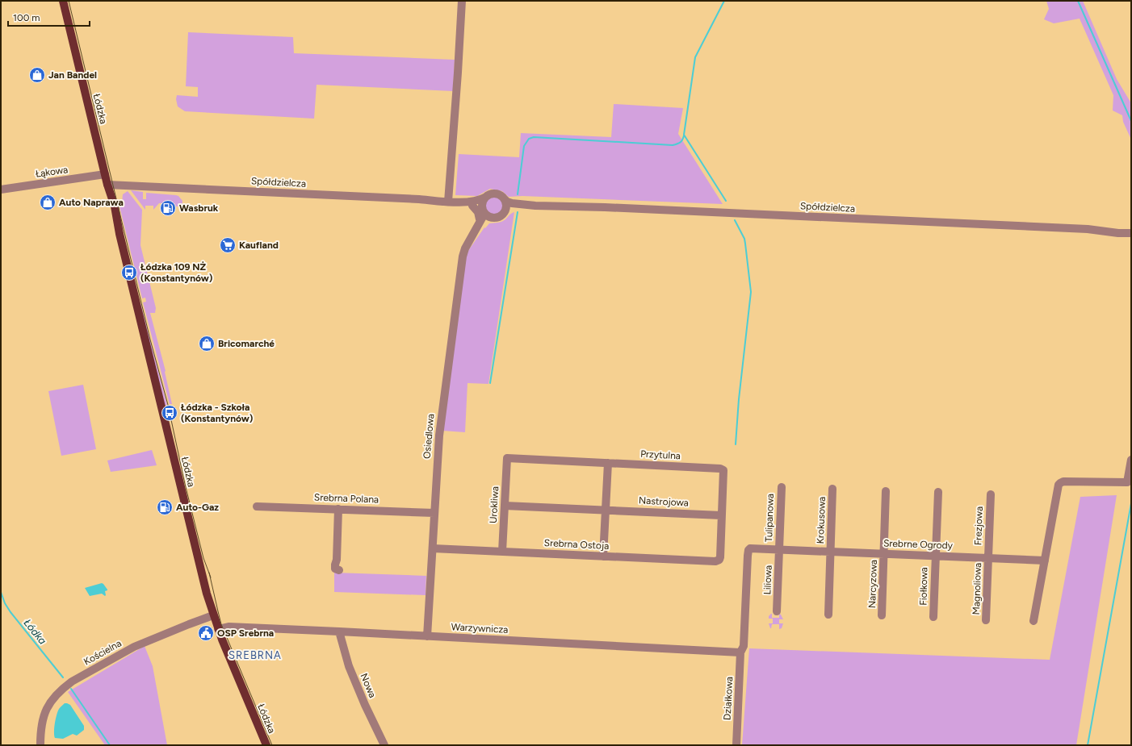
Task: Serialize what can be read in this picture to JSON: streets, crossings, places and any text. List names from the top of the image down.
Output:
{
  "streets": {
    "main road": ["Łódzka"],
    "street": [
      "Łąkowa",
      "Spółdzielcza",
      "Osiedlowa",
      "Przytulna",
      "Srebrna Polana",
      "Nastrojowa",
      "Urokliwa",
      "Tulipanowa",
      "Krokusowa",
      "Frezjowa",
      "Srebrna Ostoja",
      "Srebrne Ogrody",
      "Liliowa",
      "Narcyzowa",
      "Fiołkowa",
      "Magnoliowa",
      "Warzywnicza",
      "Kościelna",
      "Nowa",
      "Działkowa"
    ]
  },
  "crossings": [
    ["Łódzka", "Łąkowa"],
    ["Łódzka", "Spółdzielcza"],
    ["Łódzka", "Warzywnicza"],
    ["Łódzka", "Kościelna"],
    ["Osiedlowa", "Srebrna Polana"],
    ["Osiedlowa", "Srebrna Ostoja"],
    ["Osiedlowa", "Warzywnicza"],
    ["Przytulna", "Nastrojowa"],
    ["Przytulna", "Urokliwa"],
    ["Przytulna", "Srebrna Ostoja"],
    ["Nastrojowa", "Urokliwa"],
    ["Urokliwa", "Srebrna Ostoja"],
    ["Tulipanowa", "Srebrne Ogrody"],
    ["Tulipanowa", "Liliowa"],
    ["Krokusowa", "Srebrne Ogrody"],
    ["Frezjowa", "Srebrne Ogrody"],
    ["Frezjowa", "Magnoliowa"],
    ["Srebrne Ogrody", "Liliowa"],
    ["Srebrne Ogrody", "Narcyzowa"],
    ["Srebrne Ogrody", "Fiołkowa"],
    ["Srebrne Ogrody", "Magnoliowa"],
    ["Srebrne Ogrody", "Warzywnicza"],
    ["Srebrne Ogrody", "Działkowa"],
    ["Warzywnicza", "Nowa"],
    ["Warzywnicza", "Działkowa"]
  ],
  "districts": ["SREBRNA"],
  "water": ["Łódka"],
  "places": {
    "shop": ["Jan Bandel", "Auto Naprawa", "Bricomarché"],
    "fuel station": ["Wasbruk", "Auto-Gaz"],
    "supermarket": ["Kaufland"],
    "bus stop": ["Łódzka 109 NŻ (Konstantynów)", "Łódzka - Szkoła (Konstantynów)"],
    "public building": ["OSP Srebrna"]
  },
  "scale_bar": "100 m"
}
